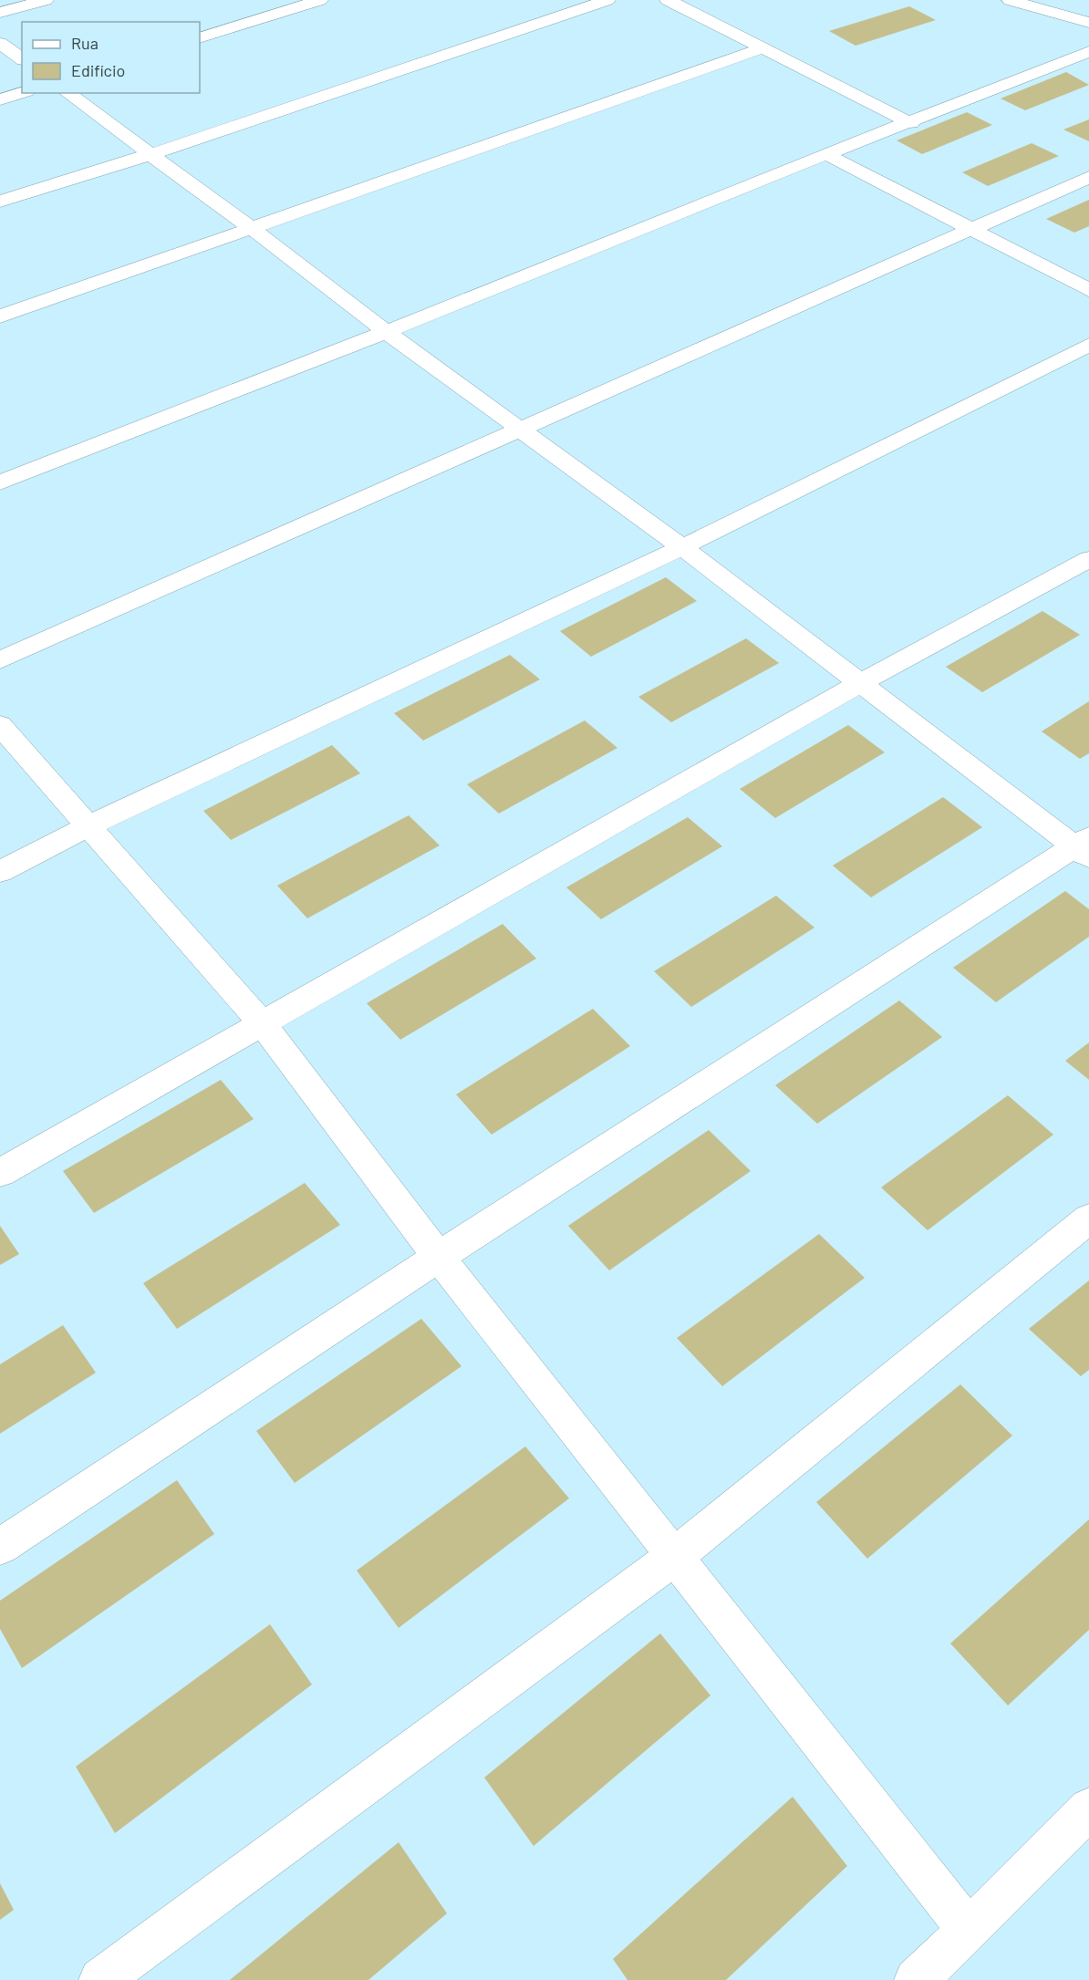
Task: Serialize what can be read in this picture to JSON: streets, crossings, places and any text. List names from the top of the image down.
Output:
{
  "legend": ["Rua", "Edifício"]
}
